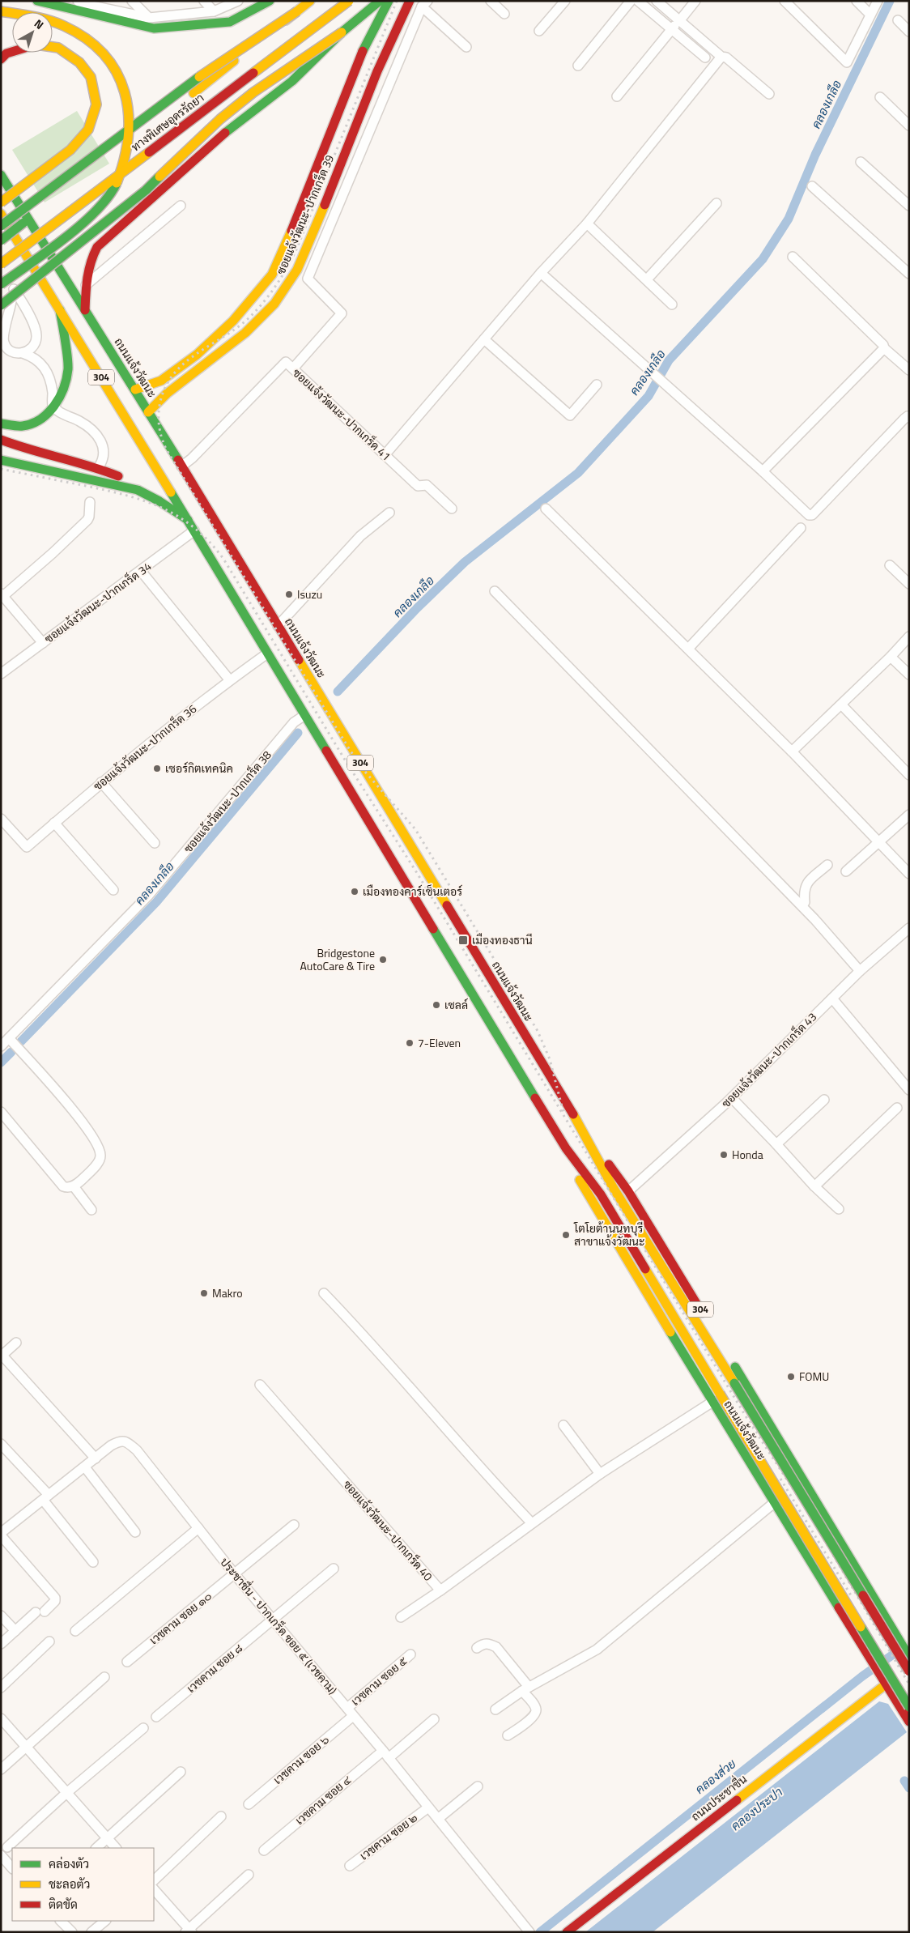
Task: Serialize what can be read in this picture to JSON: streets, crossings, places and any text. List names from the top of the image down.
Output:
{
  "streets": {
    "main road": [
      "ทางพิเศษอุดรรัถยา",
      "ซอยแจ้งวัฒนะ-ปากเกร็ด 39",
      "ถนนแจ้งวัฒนะ",
      "304",
      "ถนนประชาชื่น"
    ],
    "street": [
      "ซอยแจ้งวัฒนะ-ปากเกร็ด 41",
      "ซอยแจ้งวัฒนะ-ปากเกร็ด 34",
      "ซอยแจ้งวัฒนะ-ปากเกร็ด 36",
      "ซอยแจ้งวัฒนะ-ปากเกร็ด 38",
      "ซอยแจ้งวัฒนะ-ปากเกร็ด 43",
      "ซอยแจ้งวัฒนะ-ปากเกร็ด 40",
      "เวชคาม ซอย ๑๐",
      "ประชาชื่น - ปากเกร็ด ซอย ๕ (เวชคาม)",
      "เวชคาม ซอย ๘",
      "เวชคาม ซอย ๕",
      "เวชคาม ซอย ๖",
      "เวชคาม ซอย ๔",
      "เวชคาม ซอย ๒"
    ]
  },
  "crossings": [
    ["ซอยแจ้งวัฒนะ-ปากเกร็ด 39", "ถนนแจ้งวัฒนะ"],
    ["ถนนแจ้งวัฒนะ", "ซอยแจ้งวัฒนะ-ปากเกร็ด 41"],
    ["ถนนแจ้งวัฒนะ", "ซอยแจ้งวัฒนะ-ปากเกร็ด 34"],
    ["ถนนแจ้งวัฒนะ", "ซอยแจ้งวัฒนะ-ปากเกร็ด 36"],
    ["ถนนแจ้งวัฒนะ", "ซอยแจ้งวัฒนะ-ปากเกร็ด 38"],
    ["ถนนแจ้งวัฒนะ", "ซอยแจ้งวัฒนะ-ปากเกร็ด 43"],
    ["ถนนแจ้งวัฒนะ", "ซอยแจ้งวัฒนะ-ปากเกร็ด 40"],
    ["ถนนแจ้งวัฒนะ", "ถนนประชาชื่น"],
    ["เวชคาม ซอย ๑๐", "ประชาชื่น - ปากเกร็ด ซอย ๕ (เวชคาม)"],
    ["ประชาชื่น - ปากเกร็ด ซอย ๕ (เวชคาม)", "เวชคาม ซอย ๘"],
    ["ประชาชื่น - ปากเกร็ด ซอย ๕ (เวชคาม)", "เวชคาม ซอย ๕"],
    ["ประชาชื่น - ปากเกร็ด ซอย ๕ (เวชคาม)", "เวชคาม ซอย ๖"],
    ["ประชาชื่น - ปากเกร็ด ซอย ๕ (เวชคาม)", "เวชคาม ซอย ๔"],
    ["ประชาชื่น - ปากเกร็ด ซอย ๕ (เวชคาม)", "เวชคาม ซอย ๒"]
  ],
  "water": ["คลองเกลือ", "คลองส่วย", "คลองประปา"],
  "places": {
    "other": [
      "Isuzu",
      "เซอร์กิตเทคนิค",
      "เมืองทองคาร์เซ็นเตอร์",
      "Bridgestone AutoCare & Tire",
      "เชลล์",
      "7-Eleven",
      "Honda",
      "โตโยต้านนทบุรี สาขาแจ้งวัฒนะ",
      "Makro",
      "FOMU"
    ],
    "transit": ["เมืองทองธานี"]
  },
  "legend": ["คล่องตัว", "ชะลอตัว", "ติดขัด"],
  "north": "top right"
}
